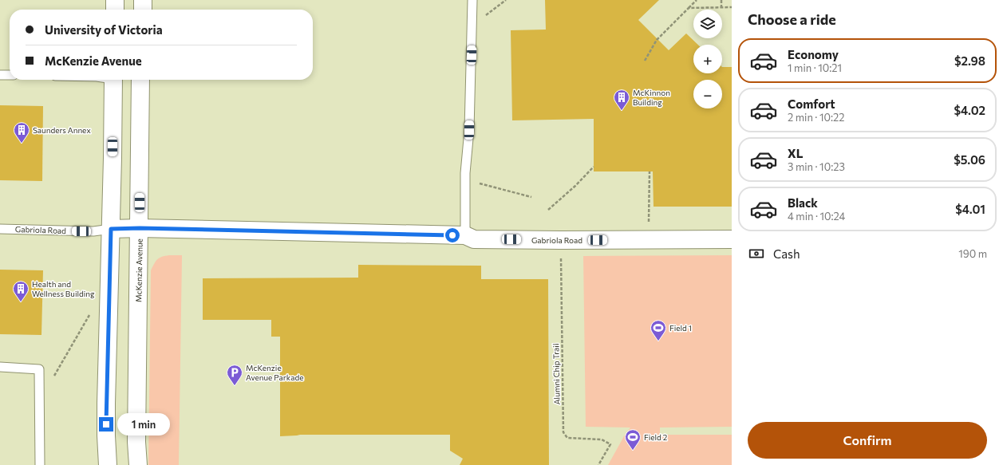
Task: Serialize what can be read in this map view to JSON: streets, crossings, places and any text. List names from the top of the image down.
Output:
{
  "streets": {
    "main road": ["Gabriola Road", "McKenzie Avenue"],
    "path": ["Alumni Chip Trail"]
  },
  "crossings": [
    ["Gabriola Road", "McKenzie Avenue"],
    ["Gabriola Road", "Alumni Chip Trail"]
  ],
  "places": {
    "building": ["McKinnon Building", "Saunders Annex", "Health and Wellness Building"],
    "sports": ["Field 1", "Field 2"],
    "parking": ["McKenzie Avenue Parkade"]
  },
  "page": {
    "heading": "Choose a ride",
    "map_buttons": ["+", "−"],
    "banner": ["University of Victoria", "McKenzie Avenue"],
    "list": [
      {
        "name": "Economy",
        "note": "1 min · 10:21",
        "value": "$2.98"
      },
      {
        "name": "Comfort",
        "note": "2 min · 10:22",
        "value": "$4.02"
      },
      {
        "name": "XL",
        "note": "3 min · 10:23",
        "value": "$5.06"
      },
      {
        "name": "Black",
        "note": "4 min · 10:24",
        "value": "$4.01"
      }
    ],
    "pay": ["Cash", "190 m"],
    "bubble": "1 min",
    "buttons": "Confirm"
  }
}
